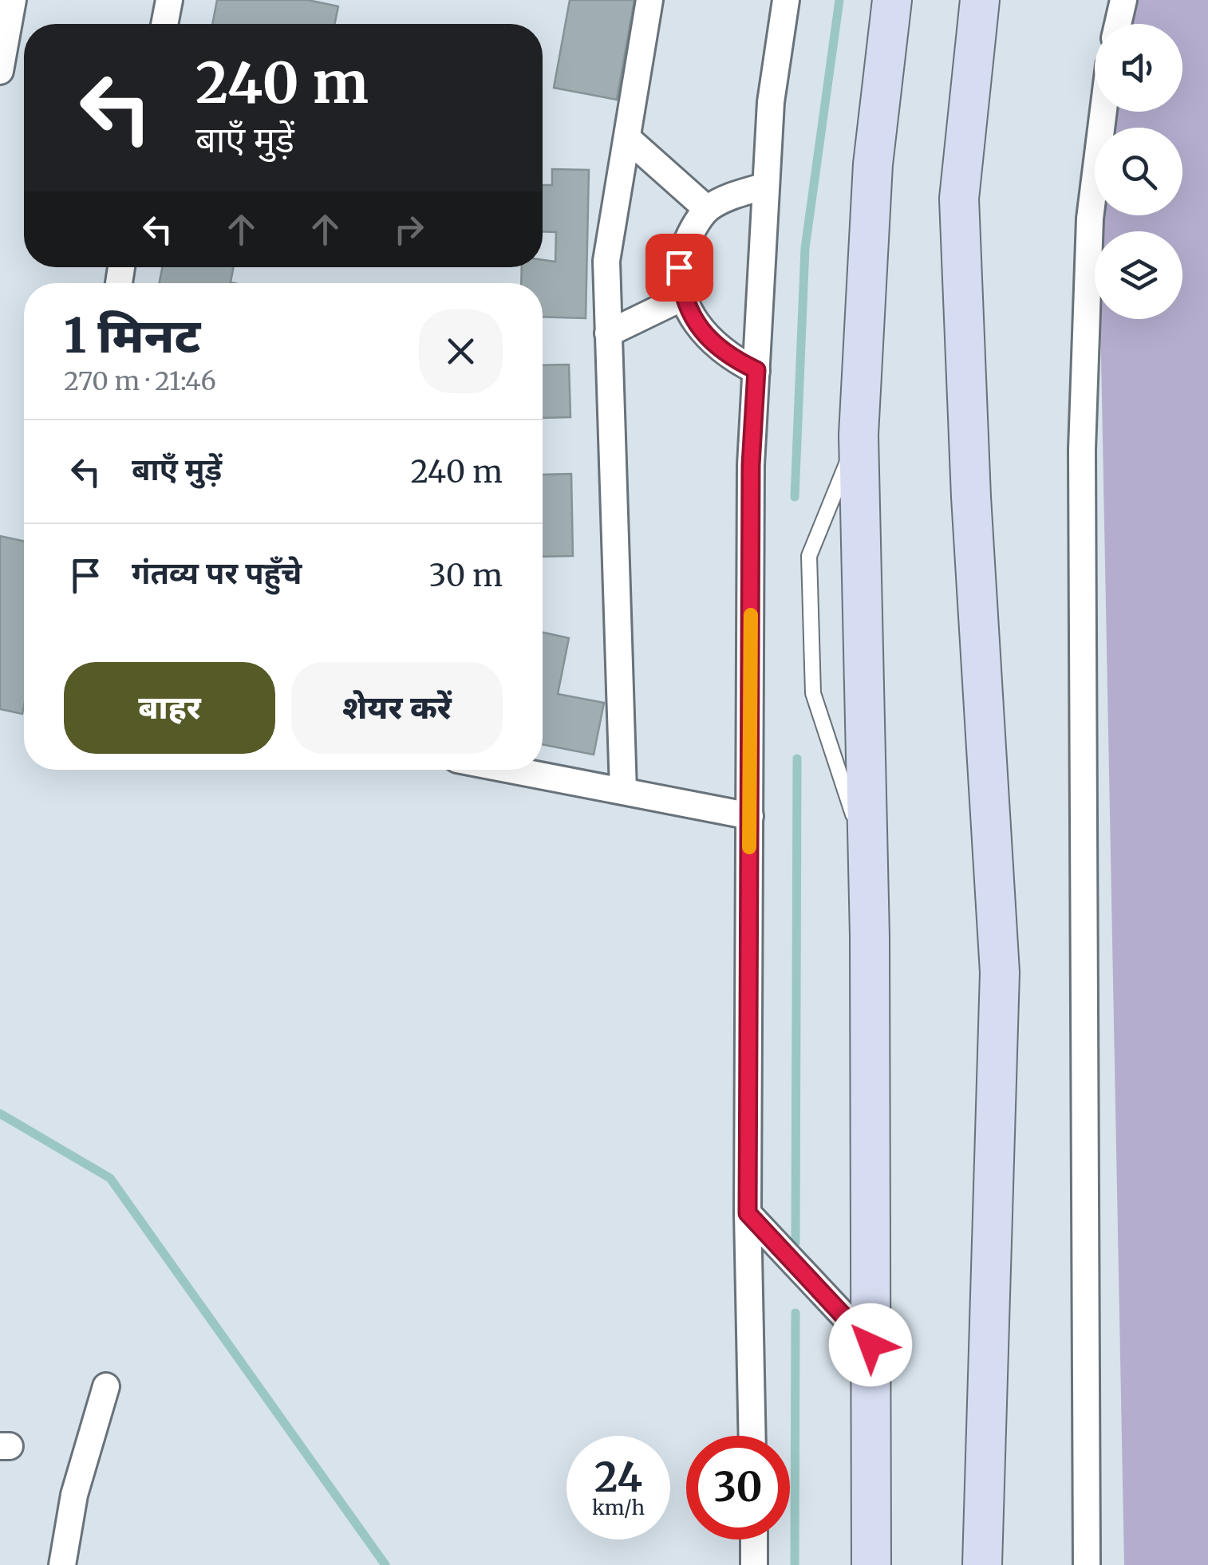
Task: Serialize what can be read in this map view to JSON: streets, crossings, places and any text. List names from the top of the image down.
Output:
{
  "page": {
    "turn": ["240 m", "बाएँ मुड़ें"],
    "heading": ["1 मिनट", "270 m · 21:46"],
    "list": [
      {
        "name": "बाएँ मुड़ें",
        "value": "240 m"
      },
      {
        "name": "गंतव्य पर पहुँचे",
        "value": "30 m"
      }
    ],
    "buttons": ["बाहर", "शेयर करें"],
    "speed": "24 km/h",
    "limit": "30"
  }
}
